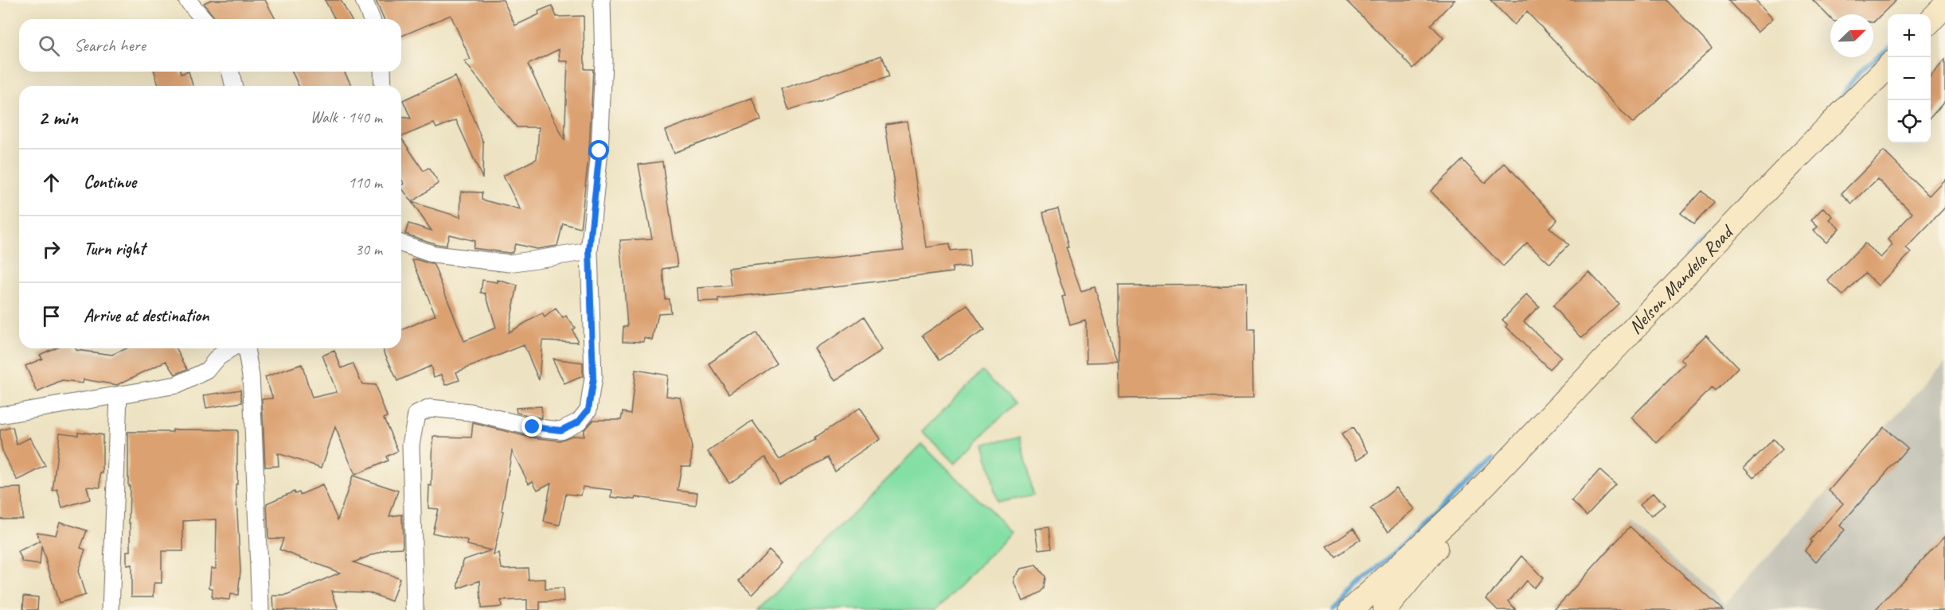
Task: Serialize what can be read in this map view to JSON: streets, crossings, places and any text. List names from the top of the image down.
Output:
{
  "streets": {
    "main road": ["Nelson Mandela Road"]
  },
  "north": "top right",
  "page": {
    "map_buttons": ["+", "−"],
    "search": "Search here",
    "heading": ["2 min", "Walk · 140 m"],
    "list": [
      ["Continue", "110 m"],
      ["Turn right", "30 m"],
      "Arrive at destination"
    ]
  }
}
